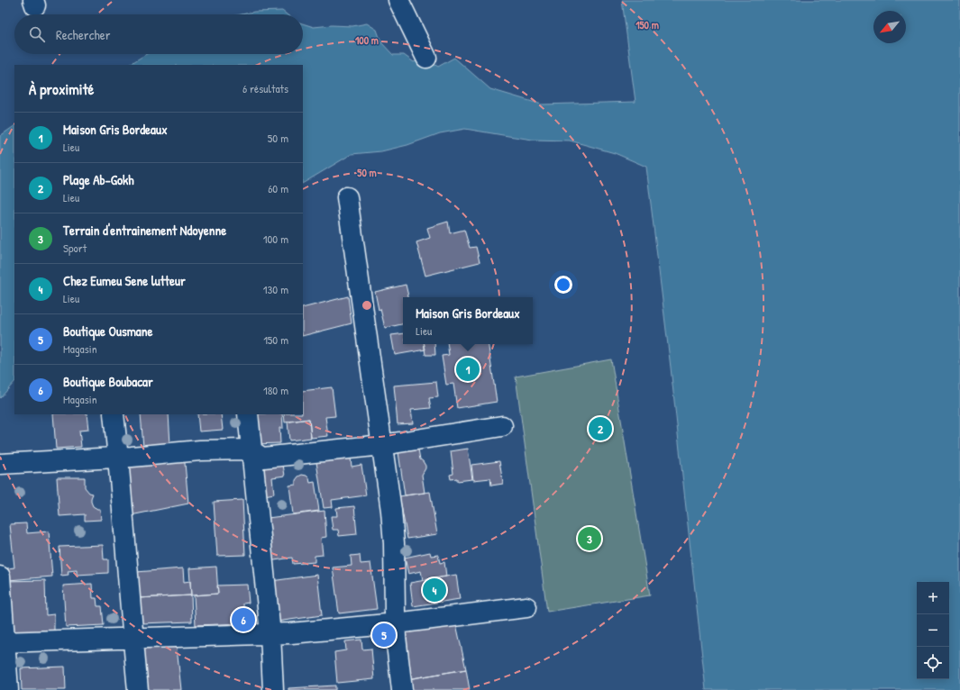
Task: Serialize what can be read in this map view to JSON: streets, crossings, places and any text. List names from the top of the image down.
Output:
{
  "north": "bottom left",
  "page": {
    "search": "Rechercher",
    "heading": ["À proximité", "6 résultats"],
    "list": [
      {
        "mark": "1",
        "name": "Maison Gris Bordeaux",
        "note": "Lieu",
        "value": "50 m"
      },
      {
        "mark": "2",
        "name": "Plage Ab-Gokh",
        "note": "Lieu",
        "value": "60 m"
      },
      {
        "mark": "3",
        "name": "Terrain d'entrainement Ndoyenne",
        "note": "Sport",
        "value": "100 m"
      },
      {
        "mark": "4",
        "name": "Chez Eumeu Sene lutteur",
        "note": "Lieu",
        "value": "130 m"
      },
      {
        "mark": "5",
        "name": "Boutique Ousmane",
        "note": "Magasin",
        "value": "150 m"
      },
      {
        "mark": "6",
        "name": "Boutique Boubacar",
        "note": "Magasin",
        "value": "180 m"
      }
    ],
    "popup": ["Maison Gris Bordeaux", "Lieu"],
    "pins": [
      "1",
      "2",
      "3",
      "4",
      "6",
      "5"
    ],
    "map_buttons": ["+", "−"]
  },
  "rings": ["150 m", "100 m", "50 m"]
}
